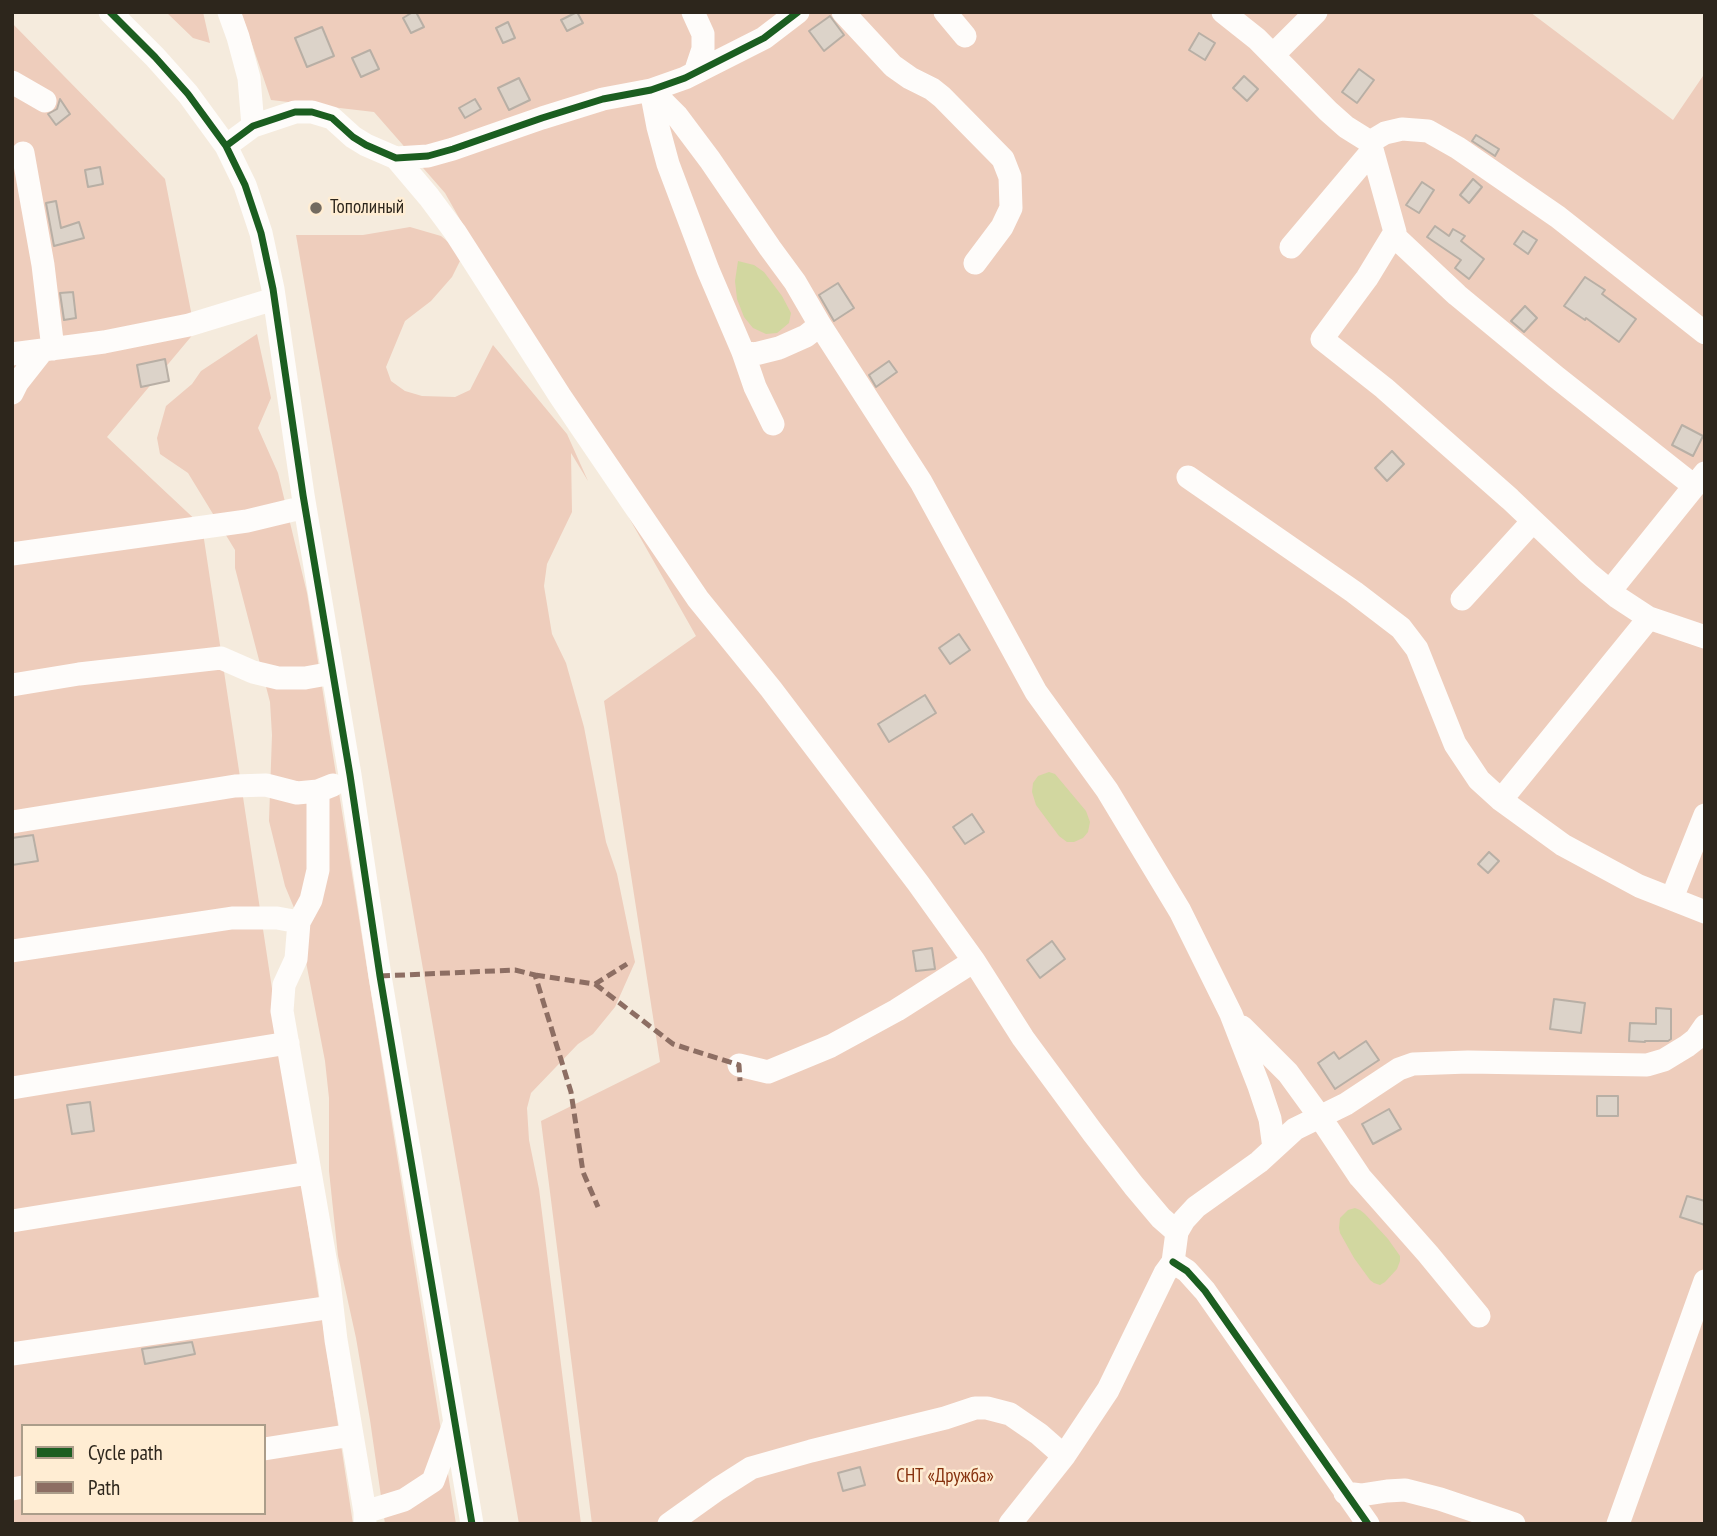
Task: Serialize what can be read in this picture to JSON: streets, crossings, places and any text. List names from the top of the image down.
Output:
{
  "parks": ["СНТ «Дружба»"],
  "places": ["Тополиный"],
  "legend": ["Cycle path", "Path"]
}
